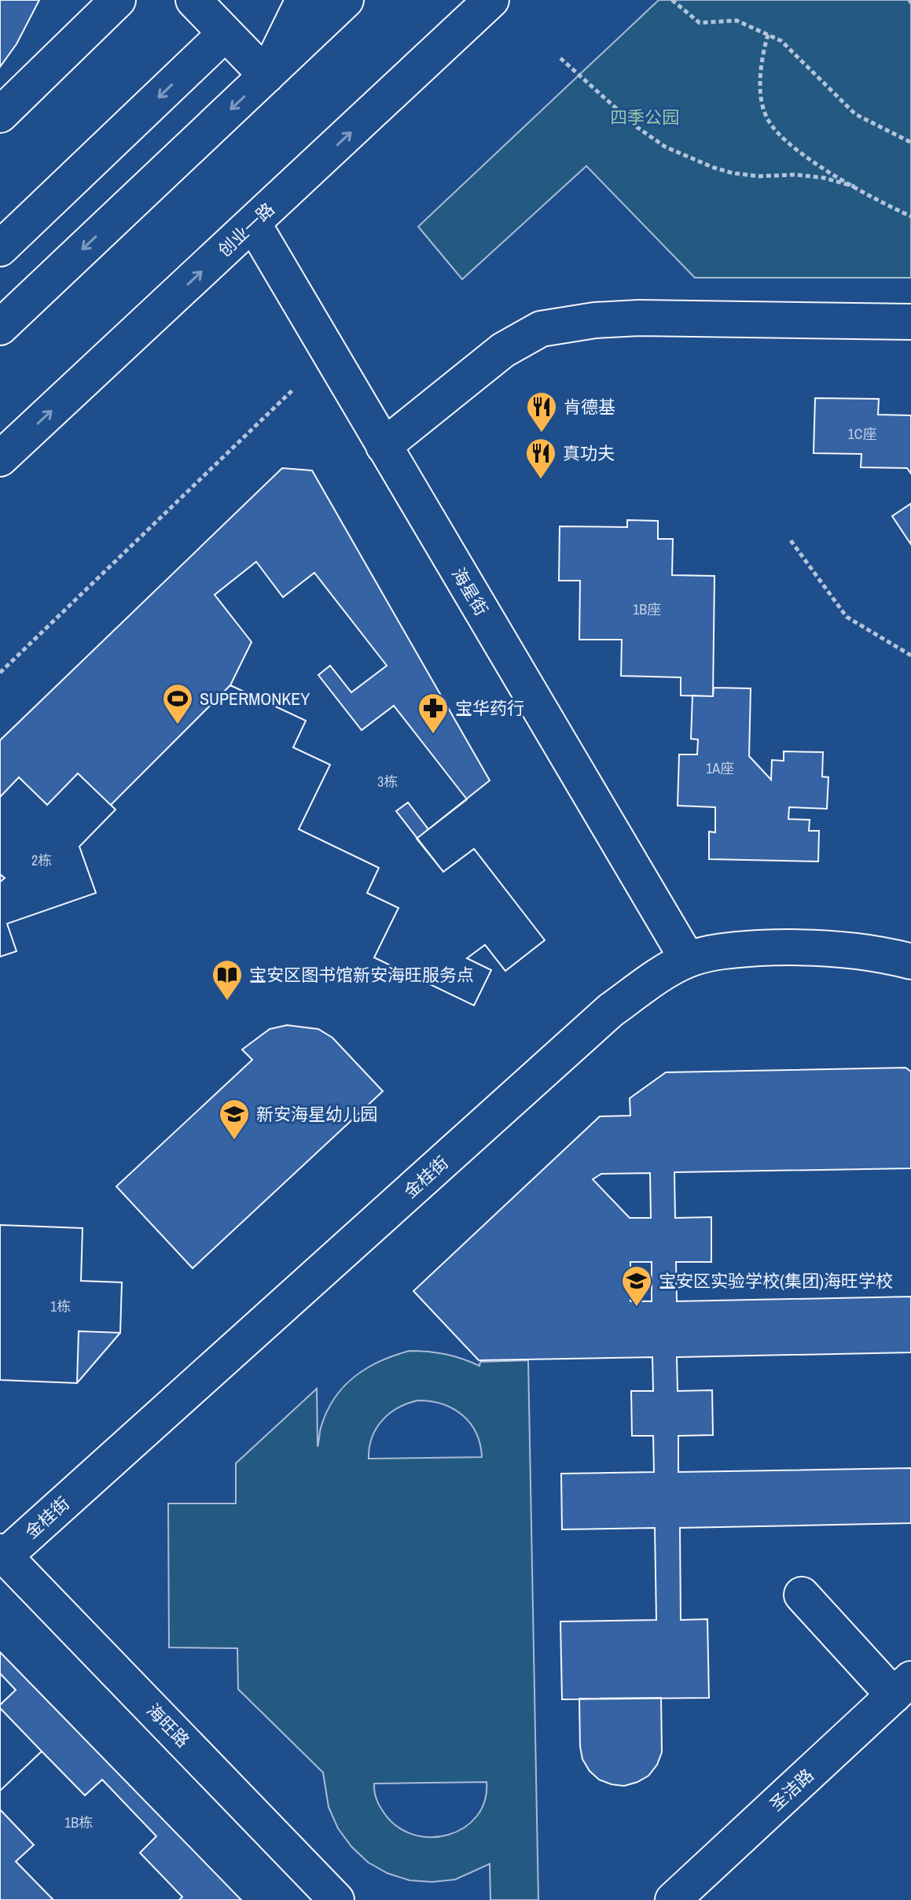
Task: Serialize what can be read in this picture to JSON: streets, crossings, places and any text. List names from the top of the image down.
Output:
{
  "streets": {
    "street": [
      "创业一路",
      "海星街",
      "金桂街",
      "海旺路",
      "圣洁路"
    ]
  },
  "crossings": [
    ["创业一路", "海星街"],
    ["海星街", "金桂街"],
    ["金桂街", "海旺路"]
  ],
  "parks": ["四季公园"],
  "places": {
    "restaurant": ["肯德基", "真功夫"],
    "sports": ["SUPERMONKEY"],
    "pharmacy": ["宝华药行"],
    "library": ["宝安区图书馆新安海旺服务点"],
    "school or university": ["新安海星幼儿园", "宝安区实验学校(集团)海旺学校"]
  },
  "house_numbers": [
    "1C座",
    "1B座",
    "1A座",
    "3栋",
    "2栋",
    "1栋",
    "1B栋"
  ]
}
